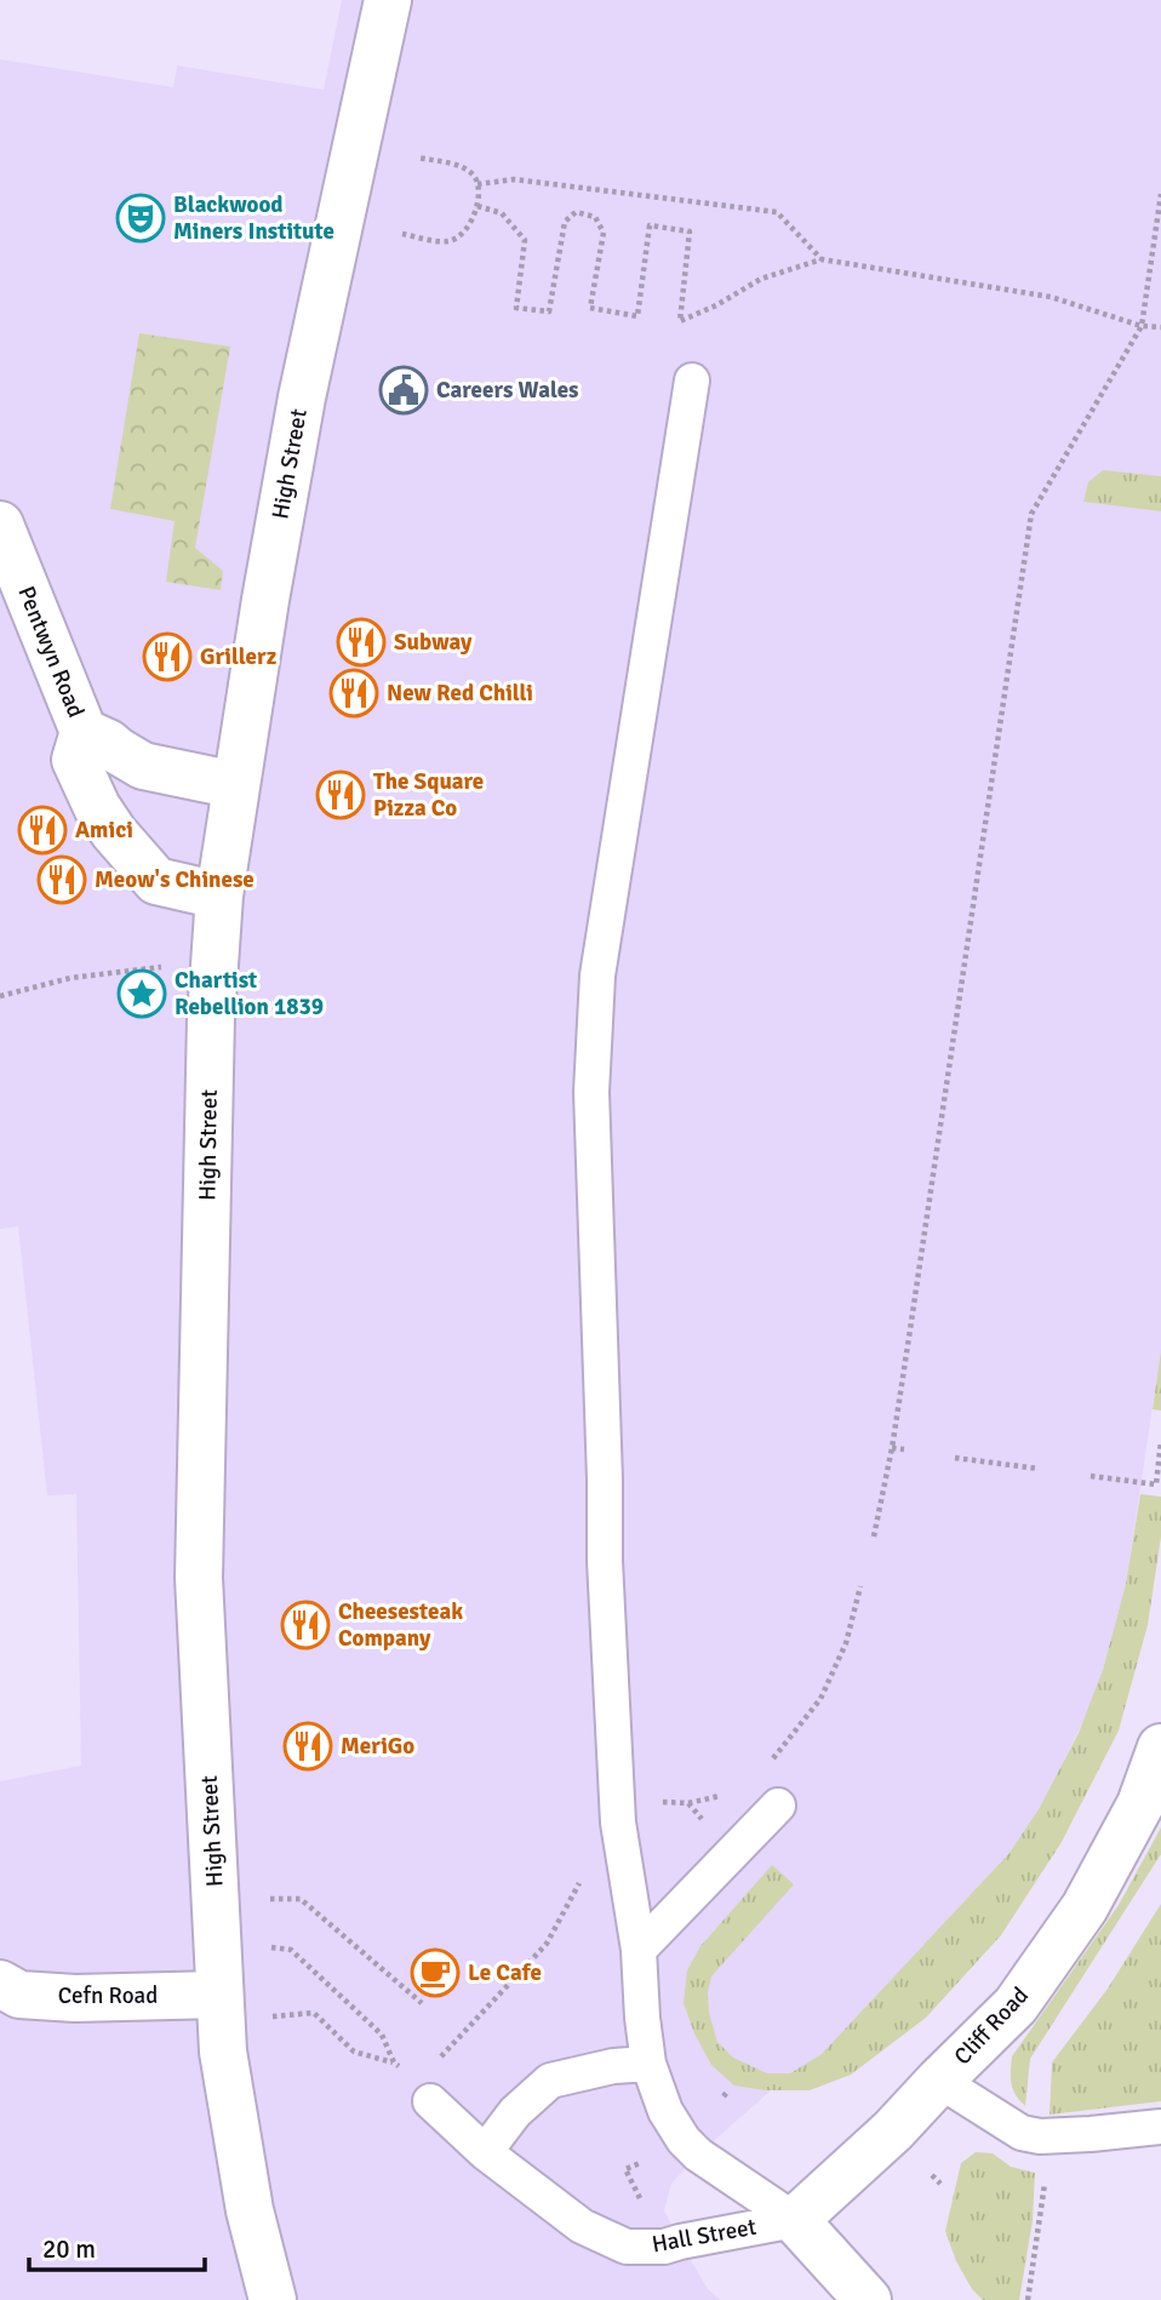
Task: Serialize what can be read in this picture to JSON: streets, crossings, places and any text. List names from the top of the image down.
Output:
{
  "streets": {
    "main road": [
      "High Street",
      "Pentwyn Road",
      "Cefn Road",
      "Cliff Road"
    ],
    "lane": ["Hall Street"]
  },
  "crossings": [
    ["High Street", "Pentwyn Road"],
    ["High Street", "Cefn Road"],
    ["Cliff Road", "Hall Street"]
  ],
  "places": {
    "theatre": ["Blackwood Miners Institute"],
    "public building": ["Careers Wales"],
    "restaurant": [
      "Subway",
      "Grillerz",
      "New Red Chilli",
      "The Square Pizza Co",
      "Amici",
      "Meow's Chinese",
      "Cheesesteak Company",
      "MeriGo"
    ],
    "place": ["Chartist Rebellion 1839"],
    "cafe": ["Le Cafe"]
  },
  "scale_bar": "20 m"
}
